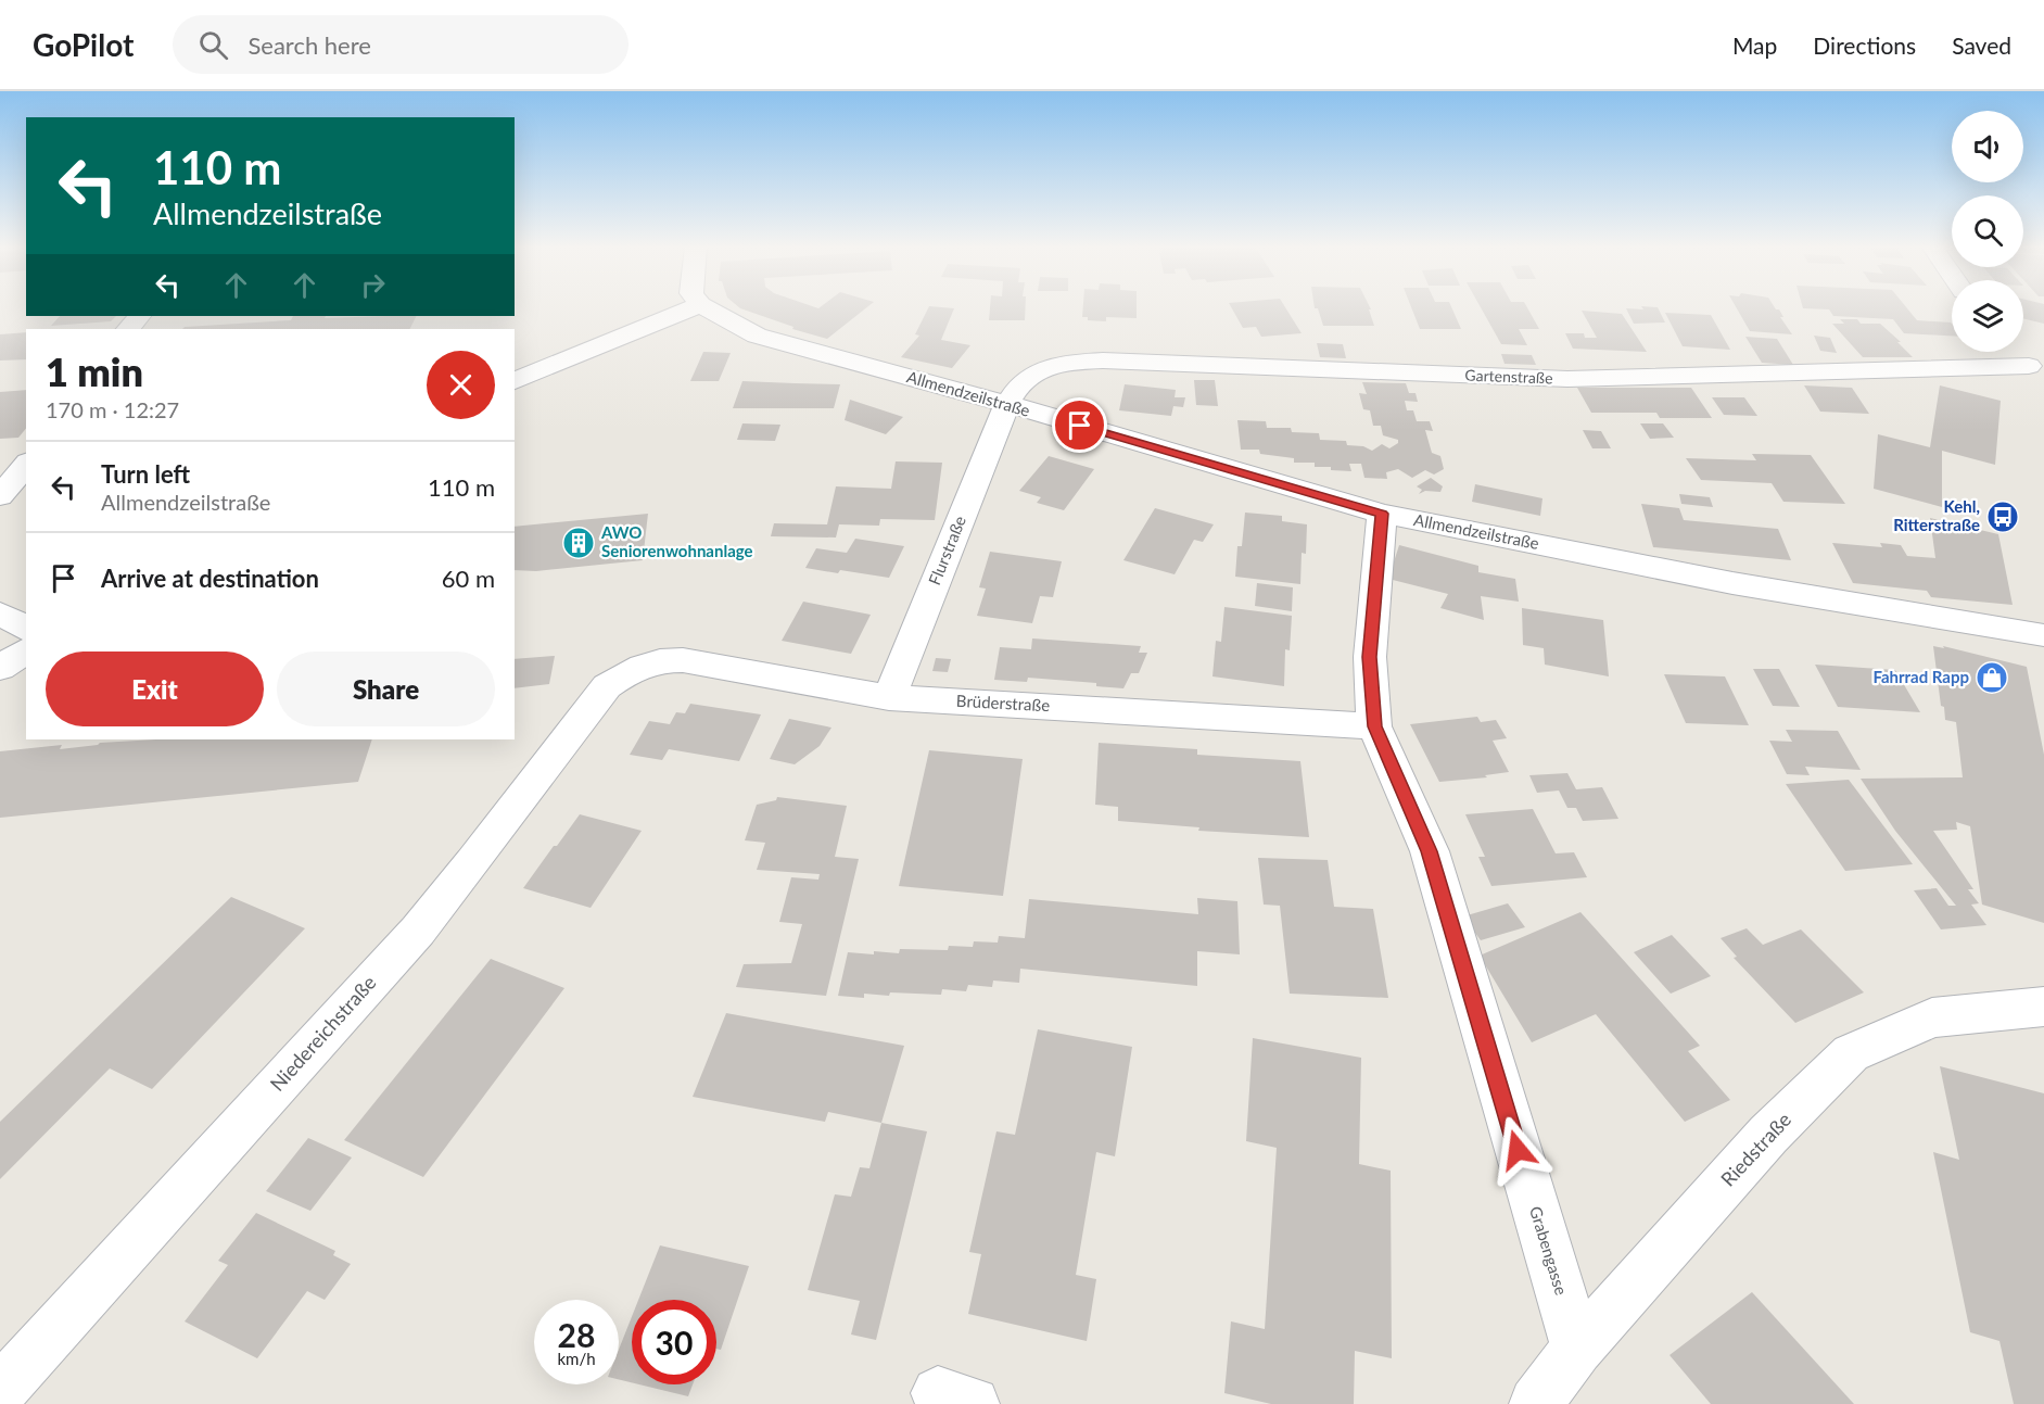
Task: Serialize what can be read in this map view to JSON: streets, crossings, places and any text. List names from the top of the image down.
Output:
{
  "streets": {
    "street": [
      "Gartenstraße",
      "Allmendzeilstraße",
      "Flurstraße",
      "Brüderstraße",
      "Niedereichstraße",
      "Riedstraße",
      "Grabengasse"
    ]
  },
  "crossings": [
    ["Gartenstraße", "Allmendzeilstraße"],
    ["Gartenstraße", "Flurstraße"],
    ["Allmendzeilstraße", "Flurstraße"],
    ["Allmendzeilstraße", "Grabengasse"],
    ["Flurstraße", "Brüderstraße"],
    ["Brüderstraße", "Niedereichstraße"],
    ["Brüderstraße", "Grabengasse"],
    ["Riedstraße", "Grabengasse"]
  ],
  "places": {
    "bus stop": ["Kehl, Ritterstraße"],
    "building": ["AWO Seniorenwohnanlage"],
    "shop": ["Fahrrad Rapp"]
  },
  "page": {
    "header": "GoPilot",
    "search": "Search here",
    "nav": ["Map", "Directions", "Saved"],
    "turn": ["110 m", "Allmendzeilstraße"],
    "heading": ["1 min", "170 m · 12:27"],
    "list": [
      {
        "name": "Turn left",
        "note": "Allmendzeilstraße",
        "value": "110 m"
      },
      {
        "name": "Arrive at destination",
        "value": "60 m"
      }
    ],
    "buttons": ["Exit", "Share"],
    "speed": "28 km/h",
    "limit": "30"
  }
}
